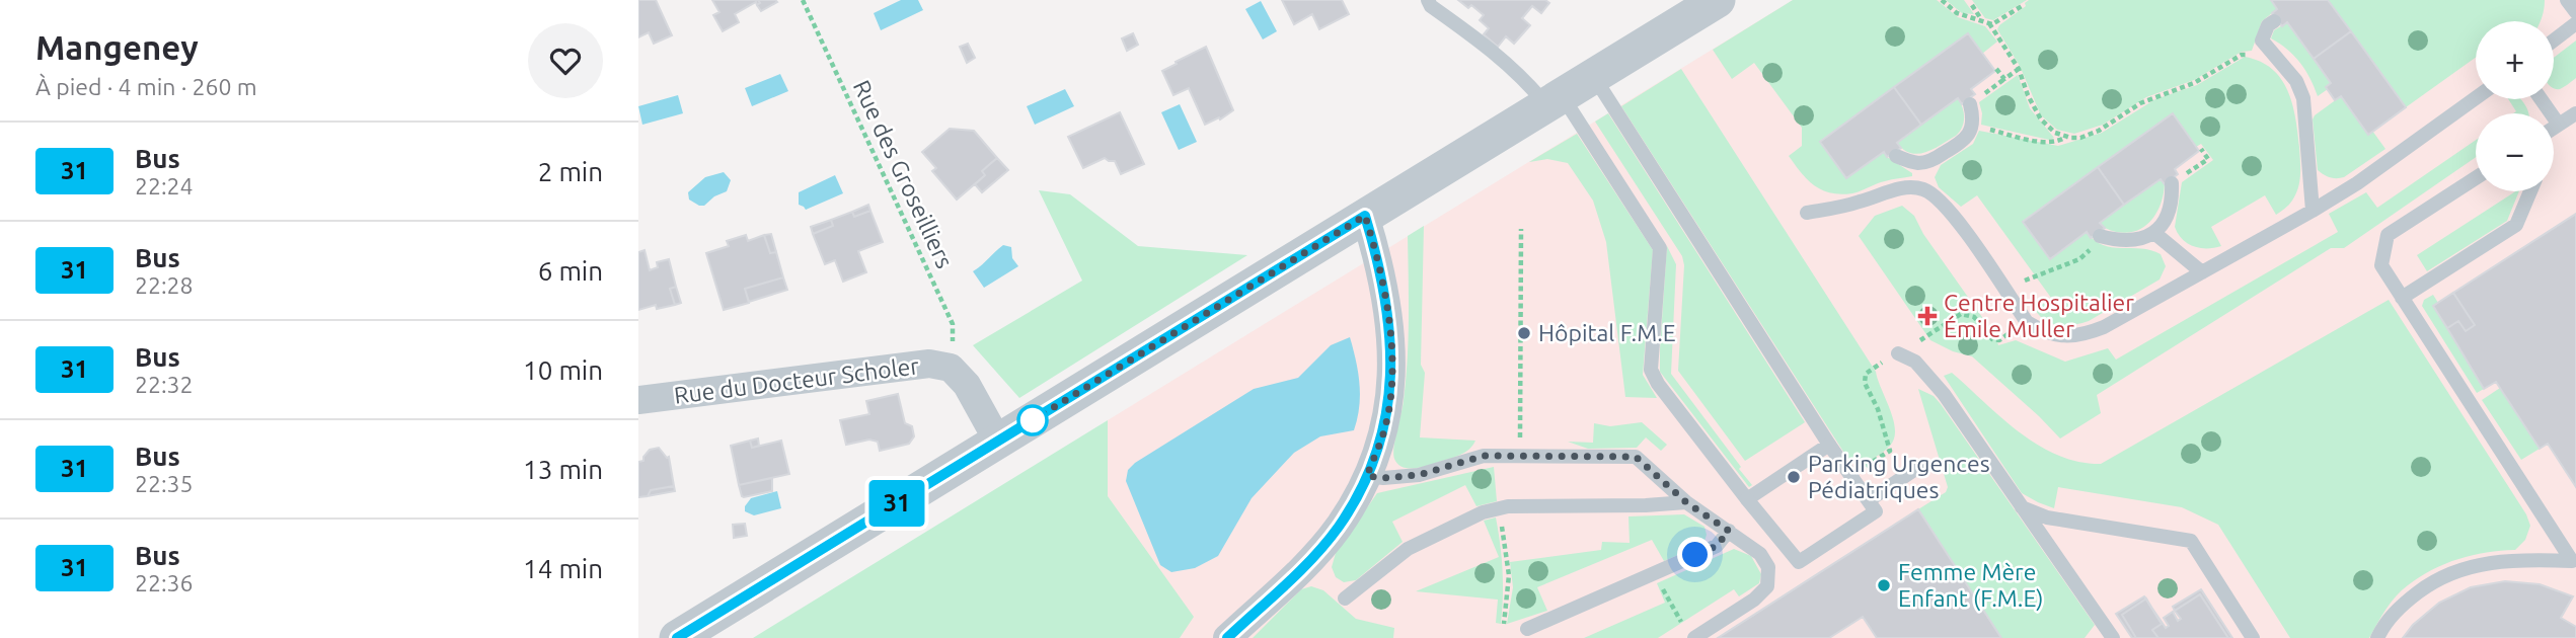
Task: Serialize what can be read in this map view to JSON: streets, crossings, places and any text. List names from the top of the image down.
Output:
{
  "streets": {
    "street": ["Rue du Docteur Scholer"],
    "path": ["Rue des Groseilliers"]
  },
  "crossings": [
    ["Rue des Groseilliers", "Rue du Docteur Scholer"]
  ],
  "places": {
    "health": ["Centre Hospitalier Émile Muller"],
    "other": ["Hôpital F.M.E", "Parking Urgences Pédiatriques", "Femme Mère Enfant (F.M.E)"]
  },
  "lines": ["bus line 31"],
  "page": {
    "heading": ["Mangeney", "À pied · 4 min · 260 m"],
    "on_map": "31",
    "map_buttons": ["+", "−"],
    "list": [
      {
        "mark": "31",
        "name": "Bus",
        "note": "22:24",
        "value": "2 min"
      },
      {
        "mark": "31",
        "name": "Bus",
        "note": "22:28",
        "value": "6 min"
      },
      {
        "mark": "31",
        "name": "Bus",
        "note": "22:32",
        "value": "10 min"
      },
      {
        "mark": "31",
        "name": "Bus",
        "note": "22:35",
        "value": "13 min"
      },
      {
        "mark": "31",
        "name": "Bus",
        "note": "22:36",
        "value": "14 min"
      }
    ]
  }
}
